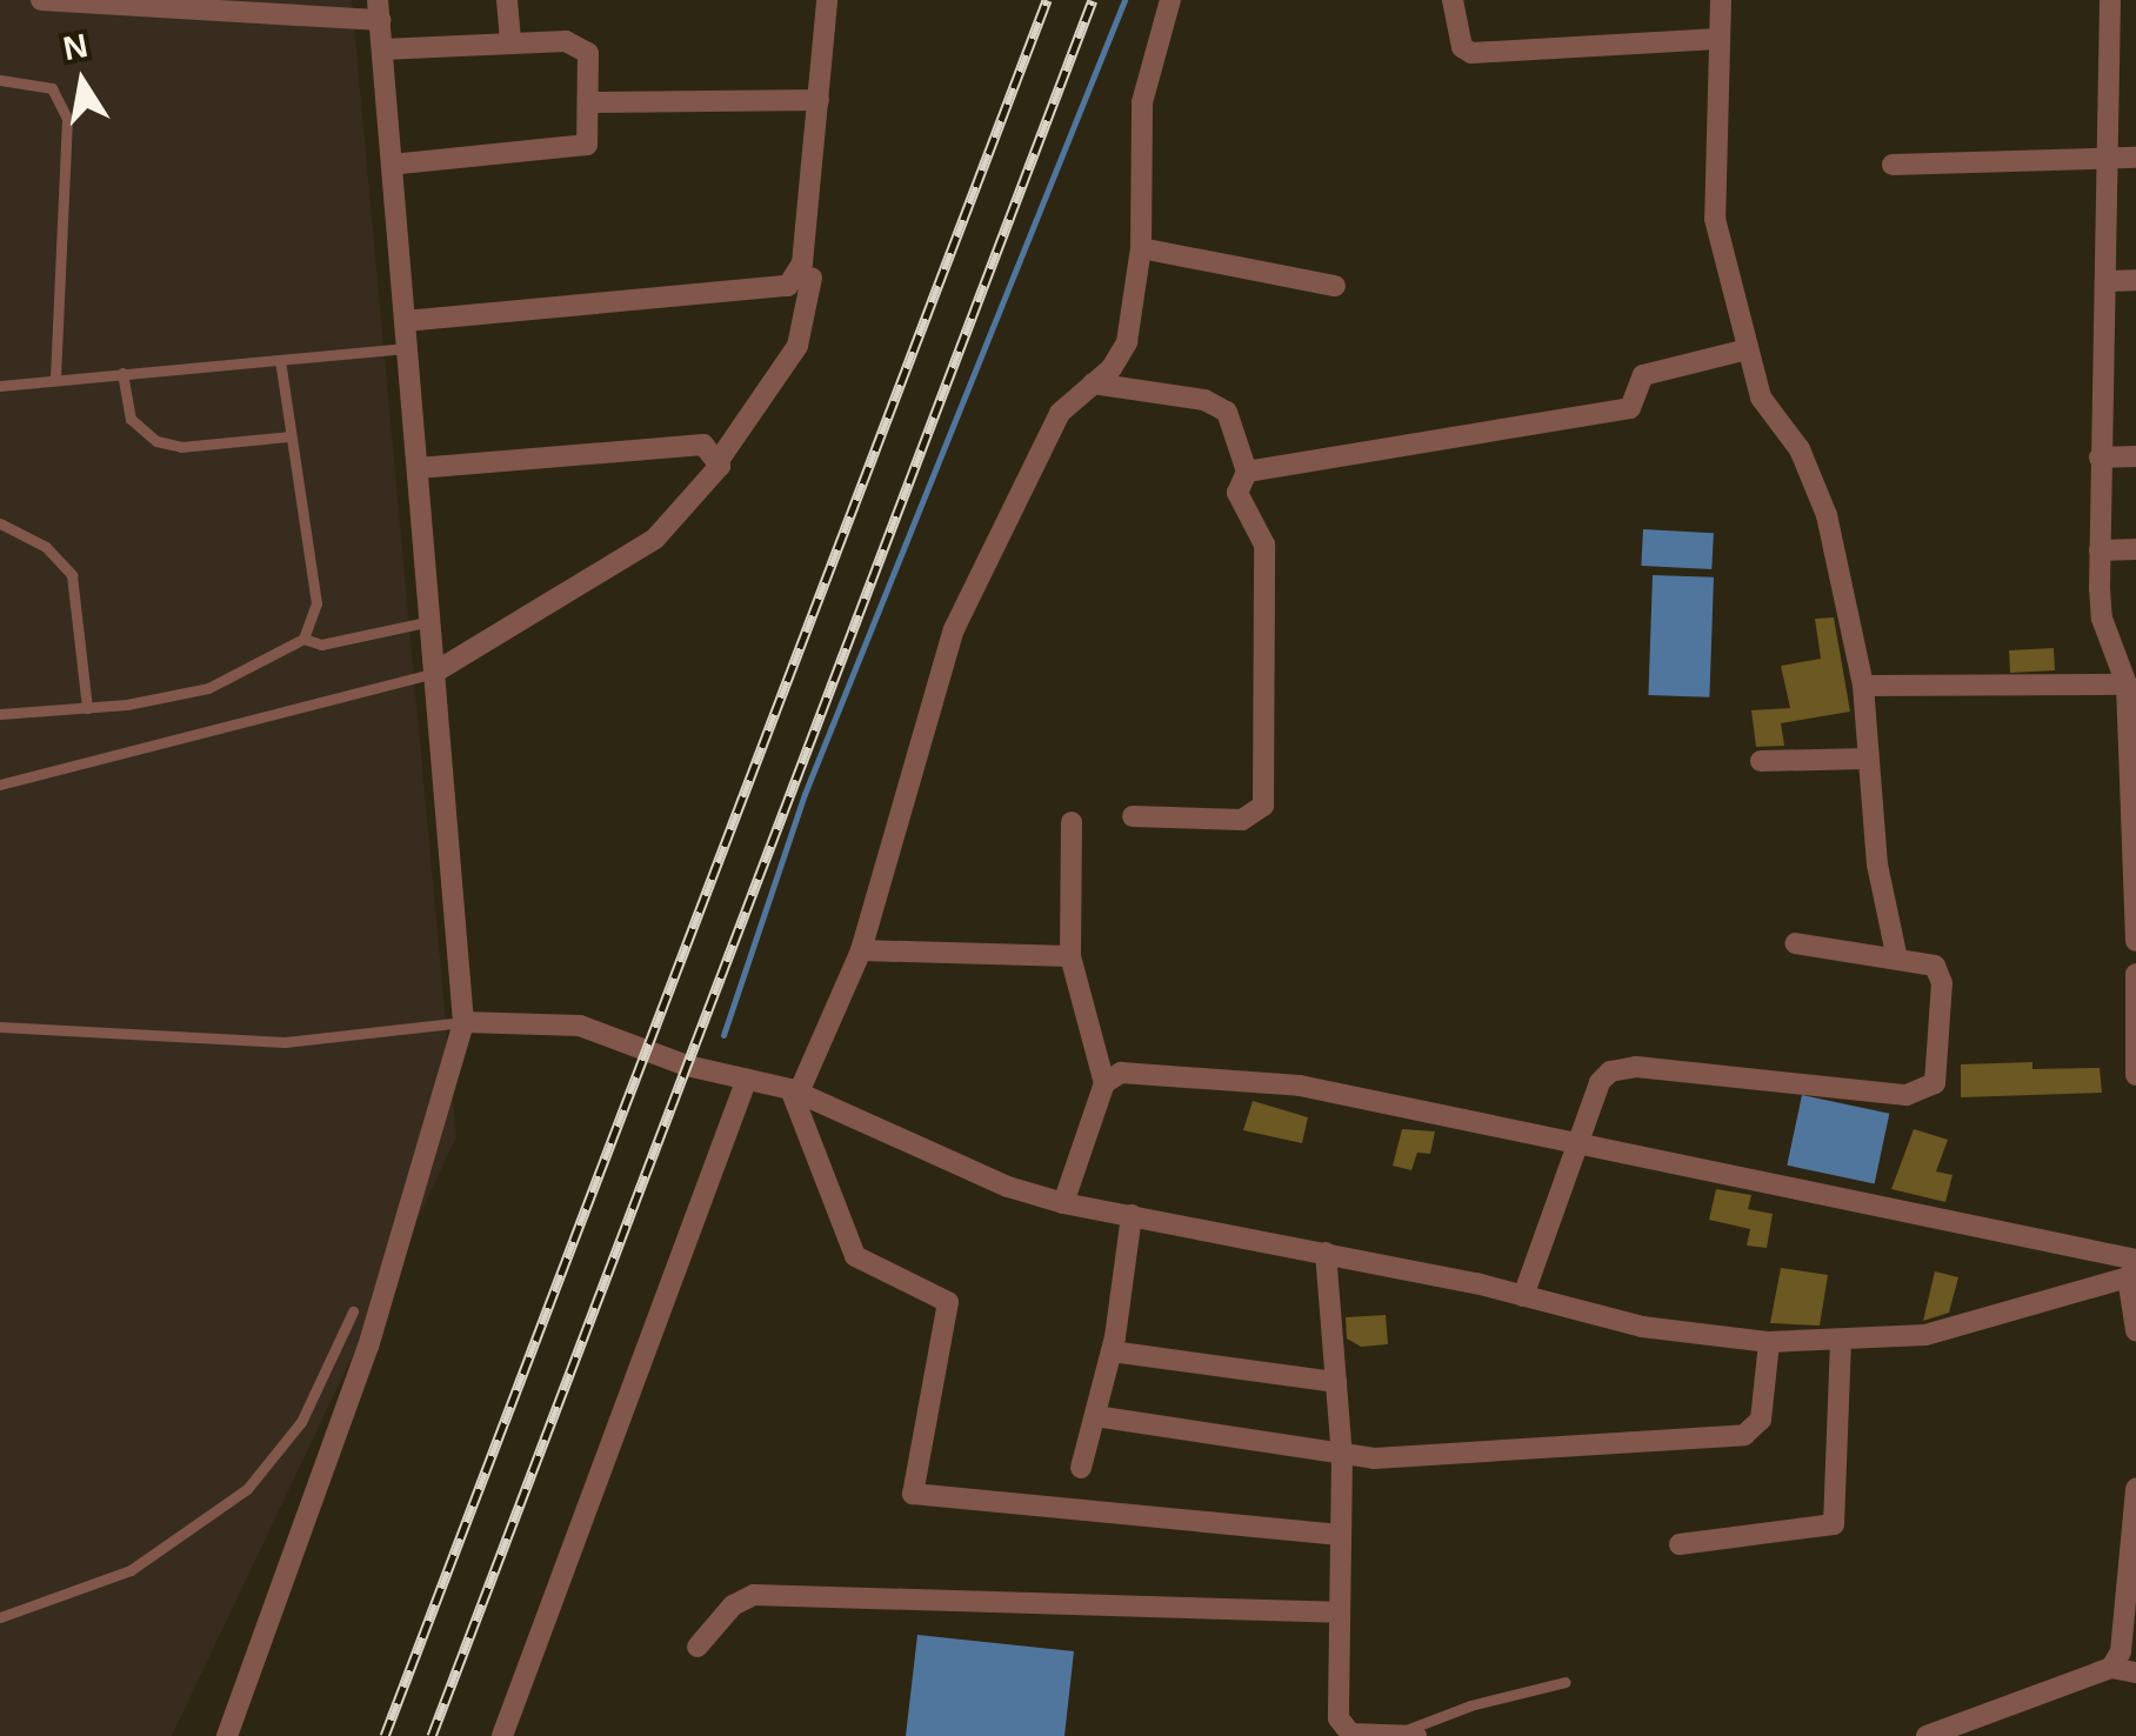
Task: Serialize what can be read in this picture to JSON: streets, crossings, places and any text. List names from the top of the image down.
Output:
{
  "north": "top"
}
